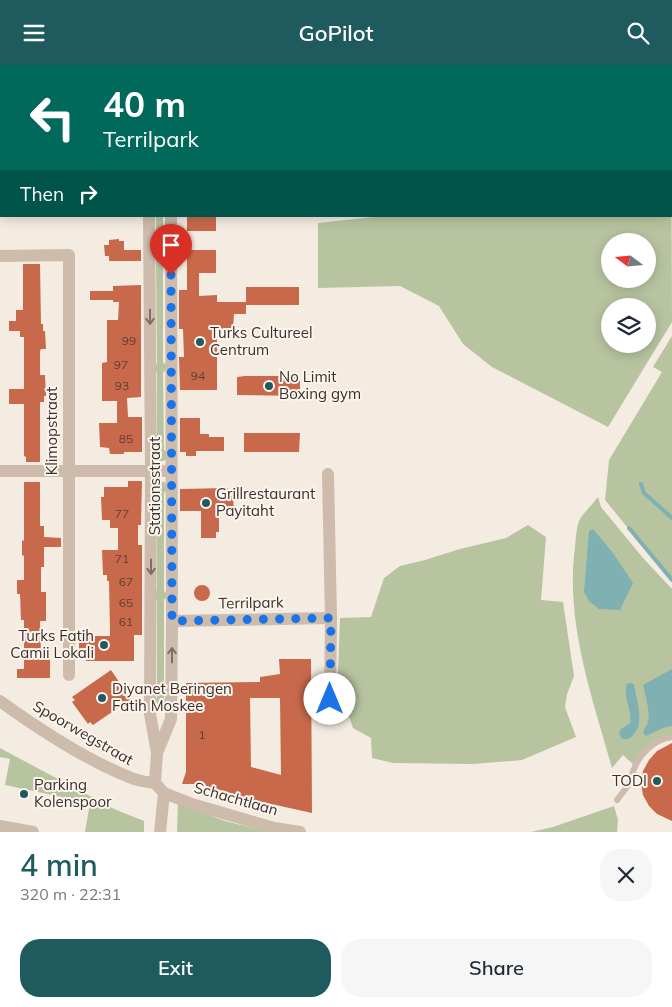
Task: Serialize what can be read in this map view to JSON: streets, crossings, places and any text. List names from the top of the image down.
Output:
{
  "streets": {
    "street": [
      "Klimopstraat",
      "Stationsstraat",
      "Terrilpark",
      "Spoorwegstraat",
      "Schachtlaan"
    ]
  },
  "crossings": [
    ["Stationsstraat", "Terrilpark"],
    ["Stationsstraat", "Spoorwegstraat"],
    ["Stationsstraat", "Schachtlaan"],
    ["Spoorwegstraat", "Schachtlaan"]
  ],
  "places": [
    "Turks Cultureel Centrum",
    "No Limit Boxing gym",
    "Grillrestaurant Payitaht",
    "Turks Fatih Camii Lokali",
    "Diyanet Beringen Fatih Moskee",
    "TODI",
    "Parking Kolenspoor"
  ],
  "house_numbers": [
    "99",
    "97",
    "94",
    "93",
    "85",
    "77",
    "71",
    "67",
    "65",
    "61",
    "1"
  ],
  "north": "left",
  "page": {
    "header": "GoPilot",
    "turn": ["40 m", "Terrilpark"],
    "then": "Then",
    "heading": ["4 min", "320 m · 22:31"],
    "buttons": ["Exit", "Share"]
  }
}
